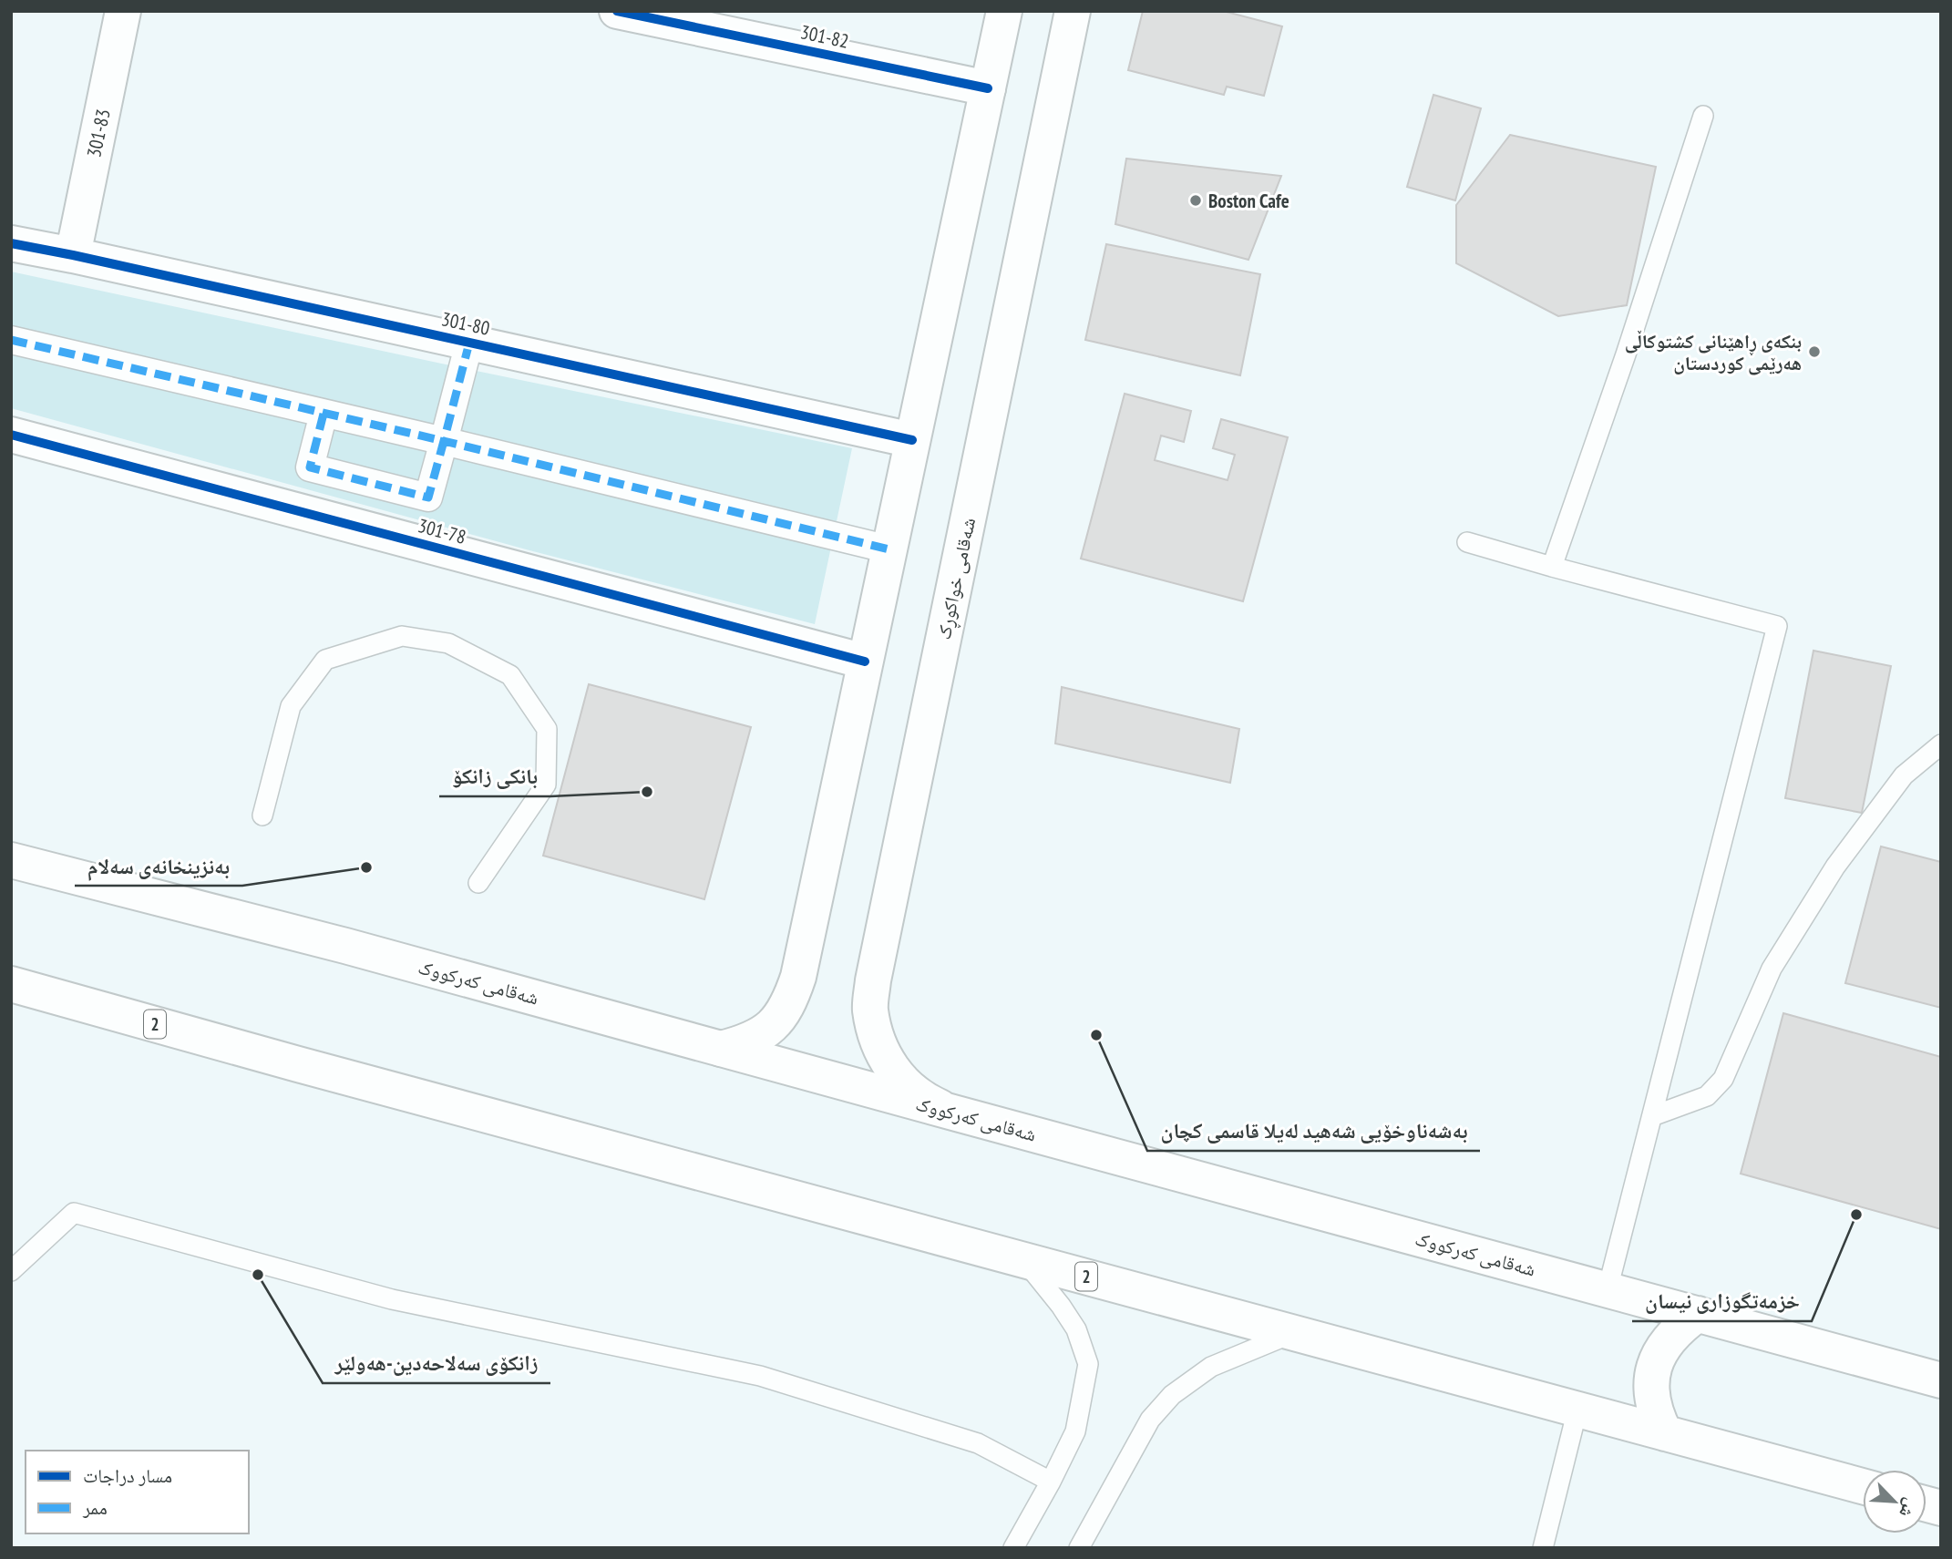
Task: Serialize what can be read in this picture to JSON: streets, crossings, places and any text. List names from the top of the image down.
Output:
{
  "streets": {
    "main road": [
      "301-82",
      "301-83",
      "301-80",
      "301-78",
      "شەقامی خواکوڕک",
      "شەقامی کەرکووک",
      "2"
    ]
  },
  "crossings": [
    ["301-83", "301-80"],
    ["شەقامی خواکوڕک", "شەقامی کەرکووک"]
  ],
  "places": [
    "Boston Cafe",
    "بنکەی ڕاهێنانی کشتوکاڵی هەرێمی کوردستان",
    "بانکی زانکۆ",
    "بەنزینخانەی سەلام",
    "بەشەناوخۆیی شەهید لەیلا قاسمی کچان",
    "خزمەتگوزاری نیسان",
    "زانکۆی سەلاحەدین-هەولێر"
  ],
  "legend": ["مسار دراجات", "ممر"],
  "north": "bottom right"
}
